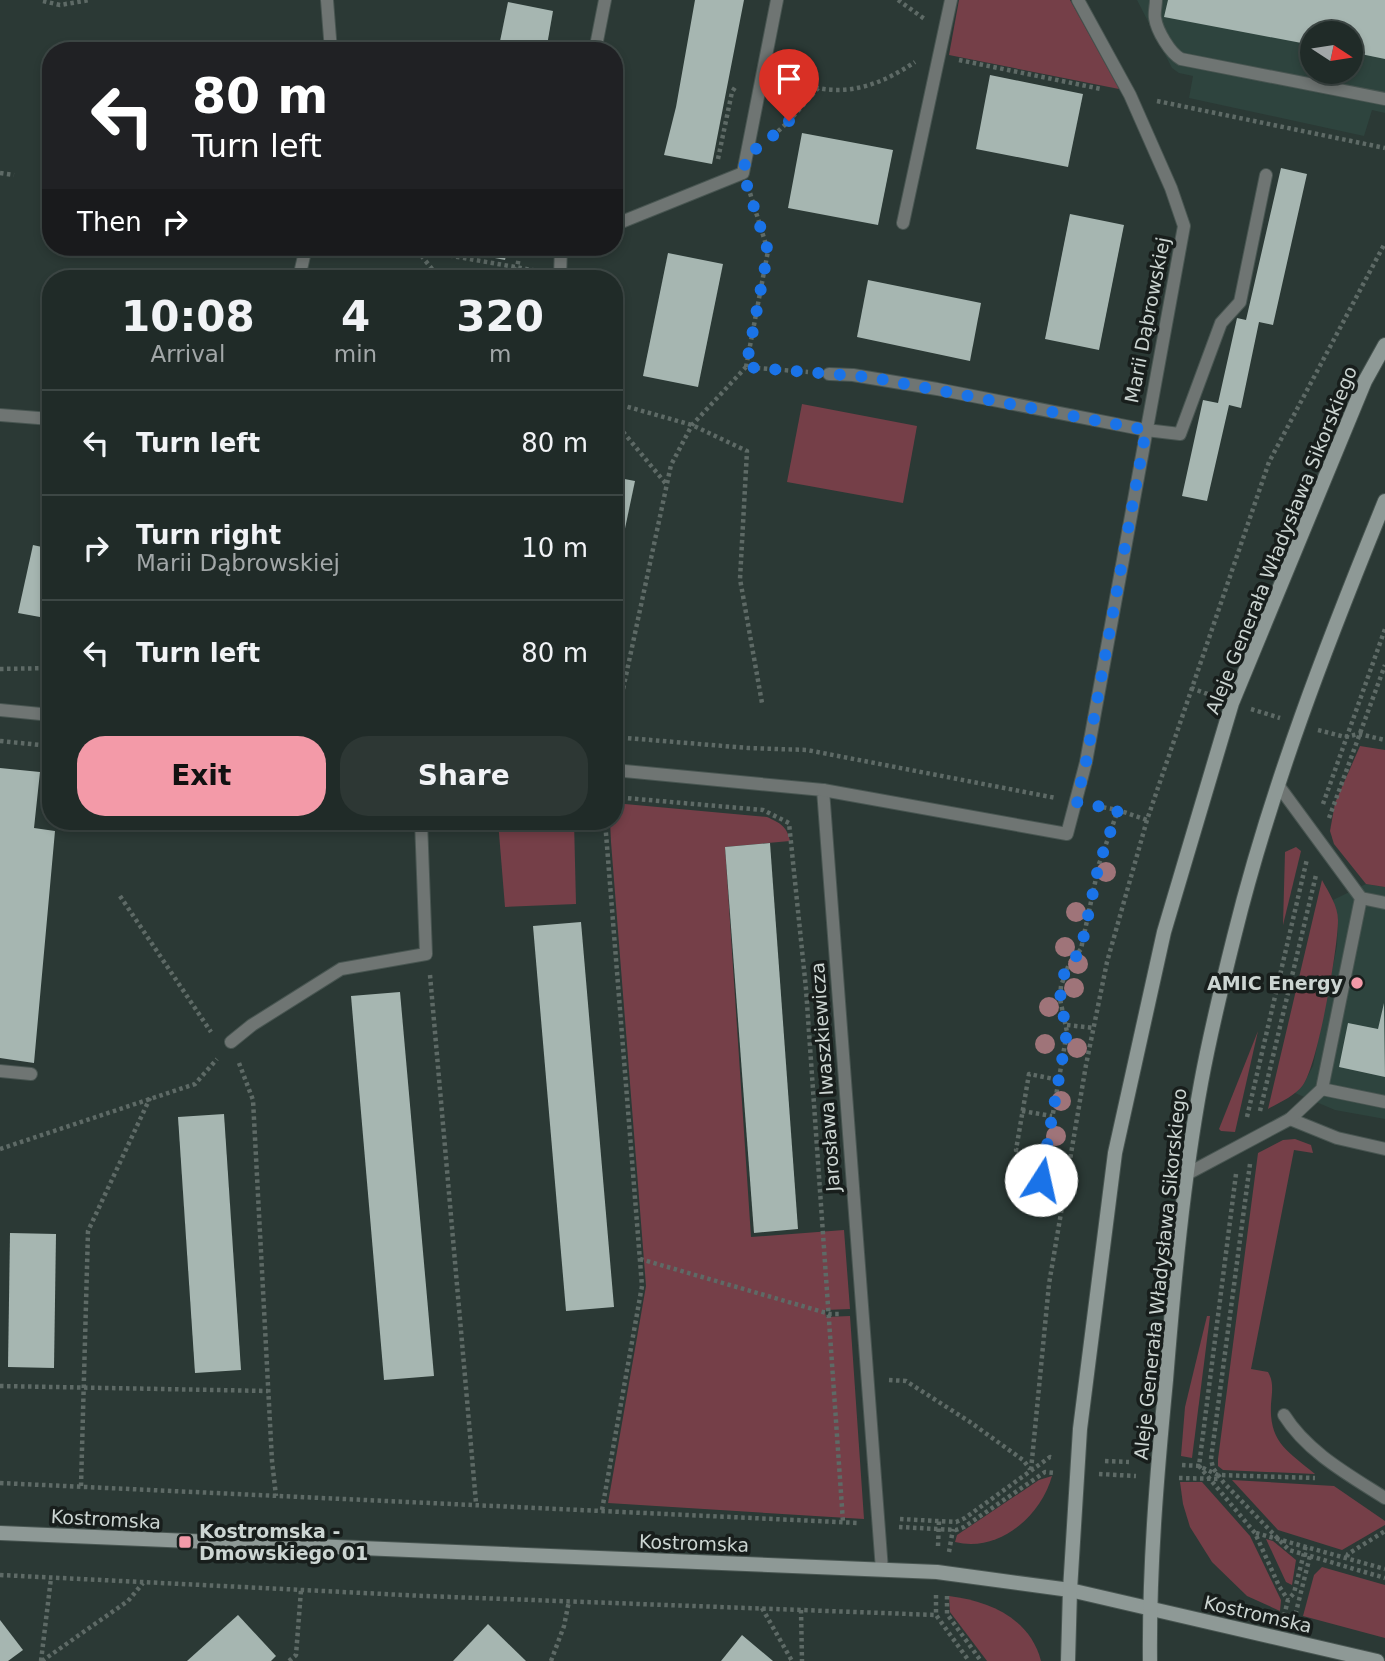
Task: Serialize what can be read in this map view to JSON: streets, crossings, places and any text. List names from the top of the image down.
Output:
{
  "streets": {
    "main road": ["Aleje Generała Władysława Sikorskiego", "Kostromska"],
    "lane": ["Marii Dąbrowskiej", "Jarosława Iwaszkiewicza"]
  },
  "crossings": [
    ["Marii Dąbrowskiej", "Jarosława Iwaszkiewicza"],
    ["Aleje Generała Władysława Sikorskiego", "Kostromska"],
    ["Jarosława Iwaszkiewicza", "Kostromska"]
  ],
  "places": {
    "other": ["AMIC Energy"],
    "transit": ["Kostromska - Dmowskiego 01"]
  },
  "north": "right",
  "page": {
    "turn": ["80 m", "Turn left"],
    "then": "Then",
    "eta": [
      "10:08",
      "Arrival",
      "4",
      "min",
      "320",
      "m"
    ],
    "list": [
      {
        "name": "Turn left",
        "value": "80 m"
      },
      {
        "name": "Turn right",
        "note": "Marii Dąbrowskiej",
        "value": "10 m"
      },
      {
        "name": "Turn left",
        "value": "80 m"
      }
    ],
    "buttons": ["Exit", "Share"]
  }
}
